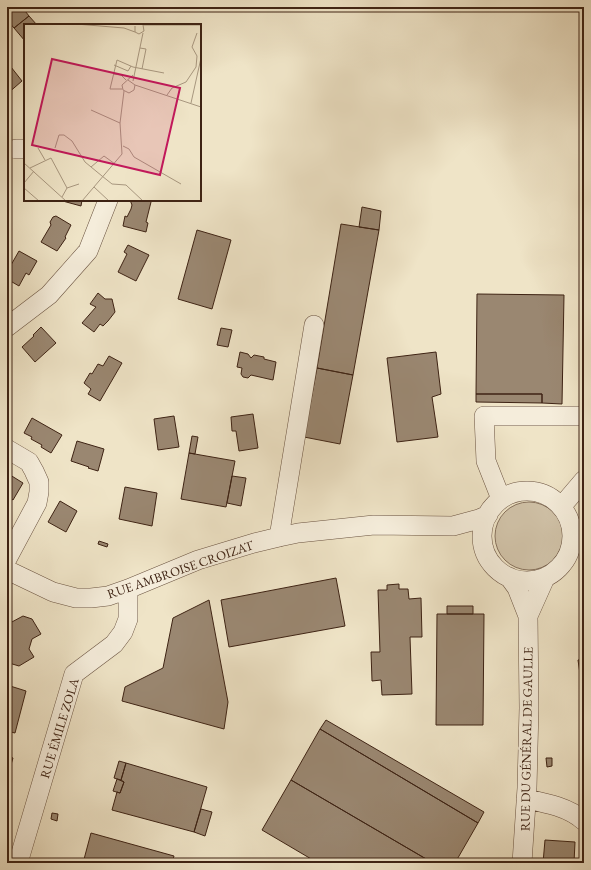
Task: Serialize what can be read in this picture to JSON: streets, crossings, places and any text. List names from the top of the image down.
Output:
{
  "streets": {
    "street": ["RUE AMBROISE CROIZAT", "RUE ÉMILE ZOLA", "RUE DU GÉNÉRAL DE GAULLE"]
  },
  "crossings": [
    ["RUE AMBROISE CROIZAT", "RUE ÉMILE ZOLA"],
    ["RUE AMBROISE CROIZAT", "RUE DU GÉNÉRAL DE GAULLE"]
  ]
}
